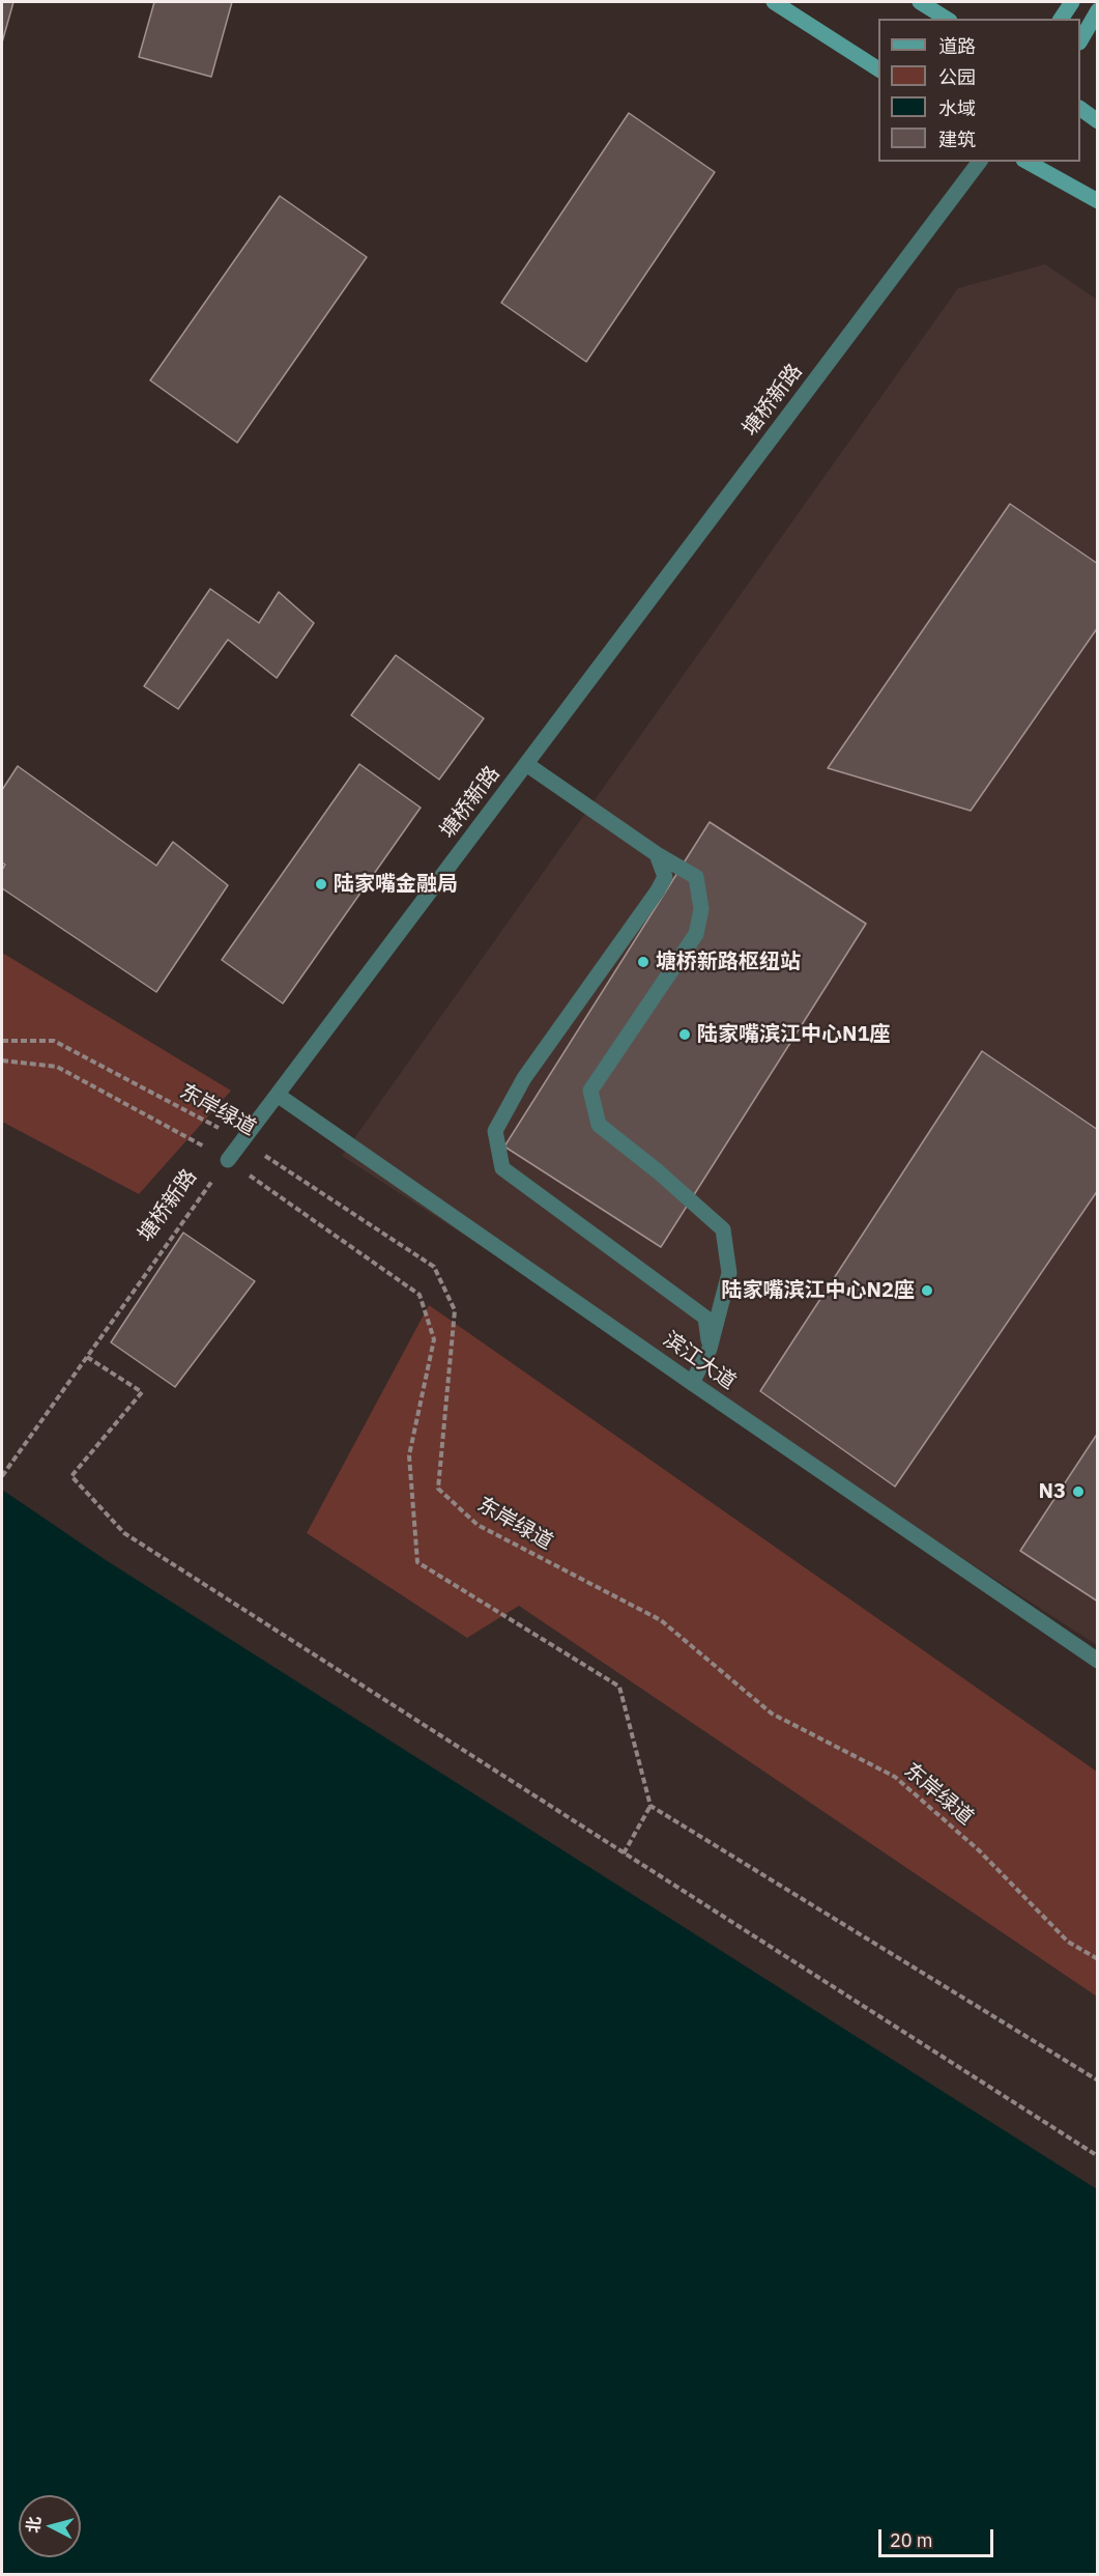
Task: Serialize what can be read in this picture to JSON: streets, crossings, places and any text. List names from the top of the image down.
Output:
{
  "streets": {
    "street": ["塘桥新路", "滨江大道"],
    "path": ["东岸绿道"]
  },
  "crossings": [
    ["塘桥新路", "东岸绿道"],
    ["塘桥新路", "滨江大道"]
  ],
  "places": [
    "陆家嘴金融局",
    "塘桥新路枢纽站",
    "陆家嘴滨江中心N1座",
    "陆家嘴滨江中心N2座",
    "N3"
  ],
  "legend": [
    "道路",
    "公园",
    "水域",
    "建筑"
  ],
  "scale_bar": "20 m",
  "north": "left"
}
